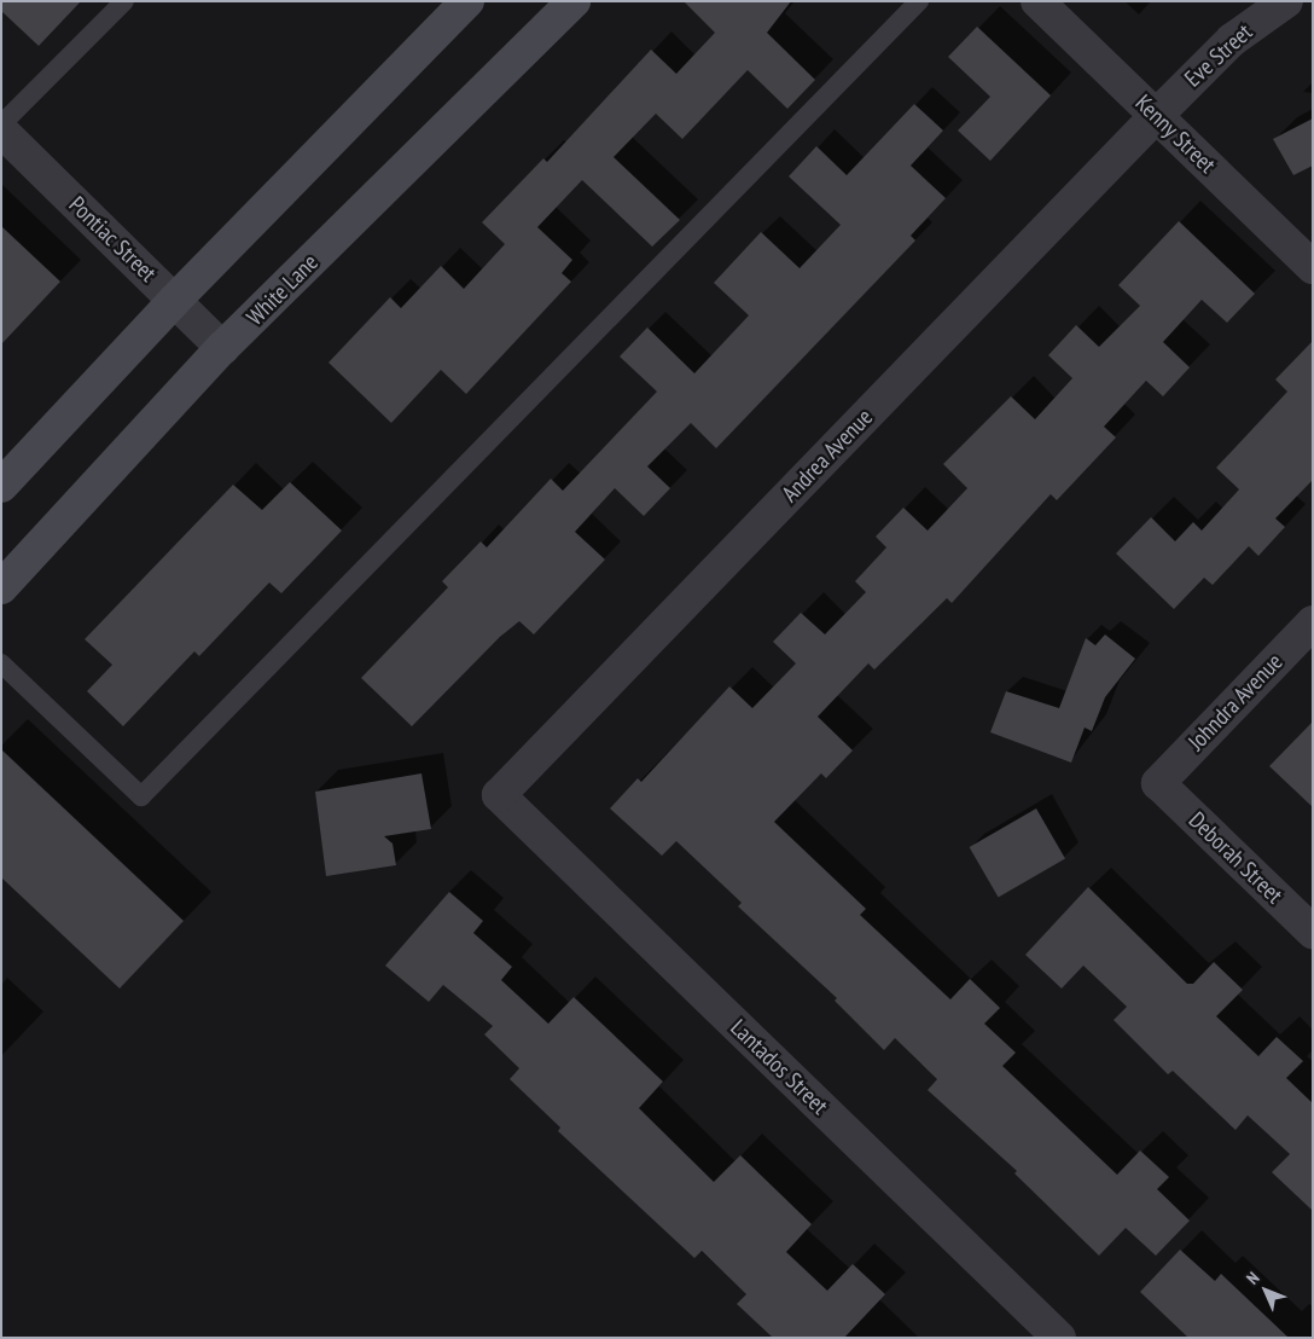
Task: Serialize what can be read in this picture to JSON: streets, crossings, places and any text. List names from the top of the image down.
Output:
{
  "streets": {
    "main road": ["White Lane"],
    "street": [
      "Eve Street",
      "Kenny Street",
      "Pontiac Street",
      "Andrea Avenue",
      "Johndra Avenue",
      "Deborah Street",
      "Lantados Street"
    ]
  },
  "crossings": [
    ["Eve Street", "Kenny Street"],
    ["Eve Street", "Andrea Avenue"],
    ["Kenny Street", "Andrea Avenue"],
    ["Pontiac Street", "White Lane"],
    ["Andrea Avenue", "Lantados Street"],
    ["Johndra Avenue", "Deborah Street"]
  ],
  "north": "top left"
}
